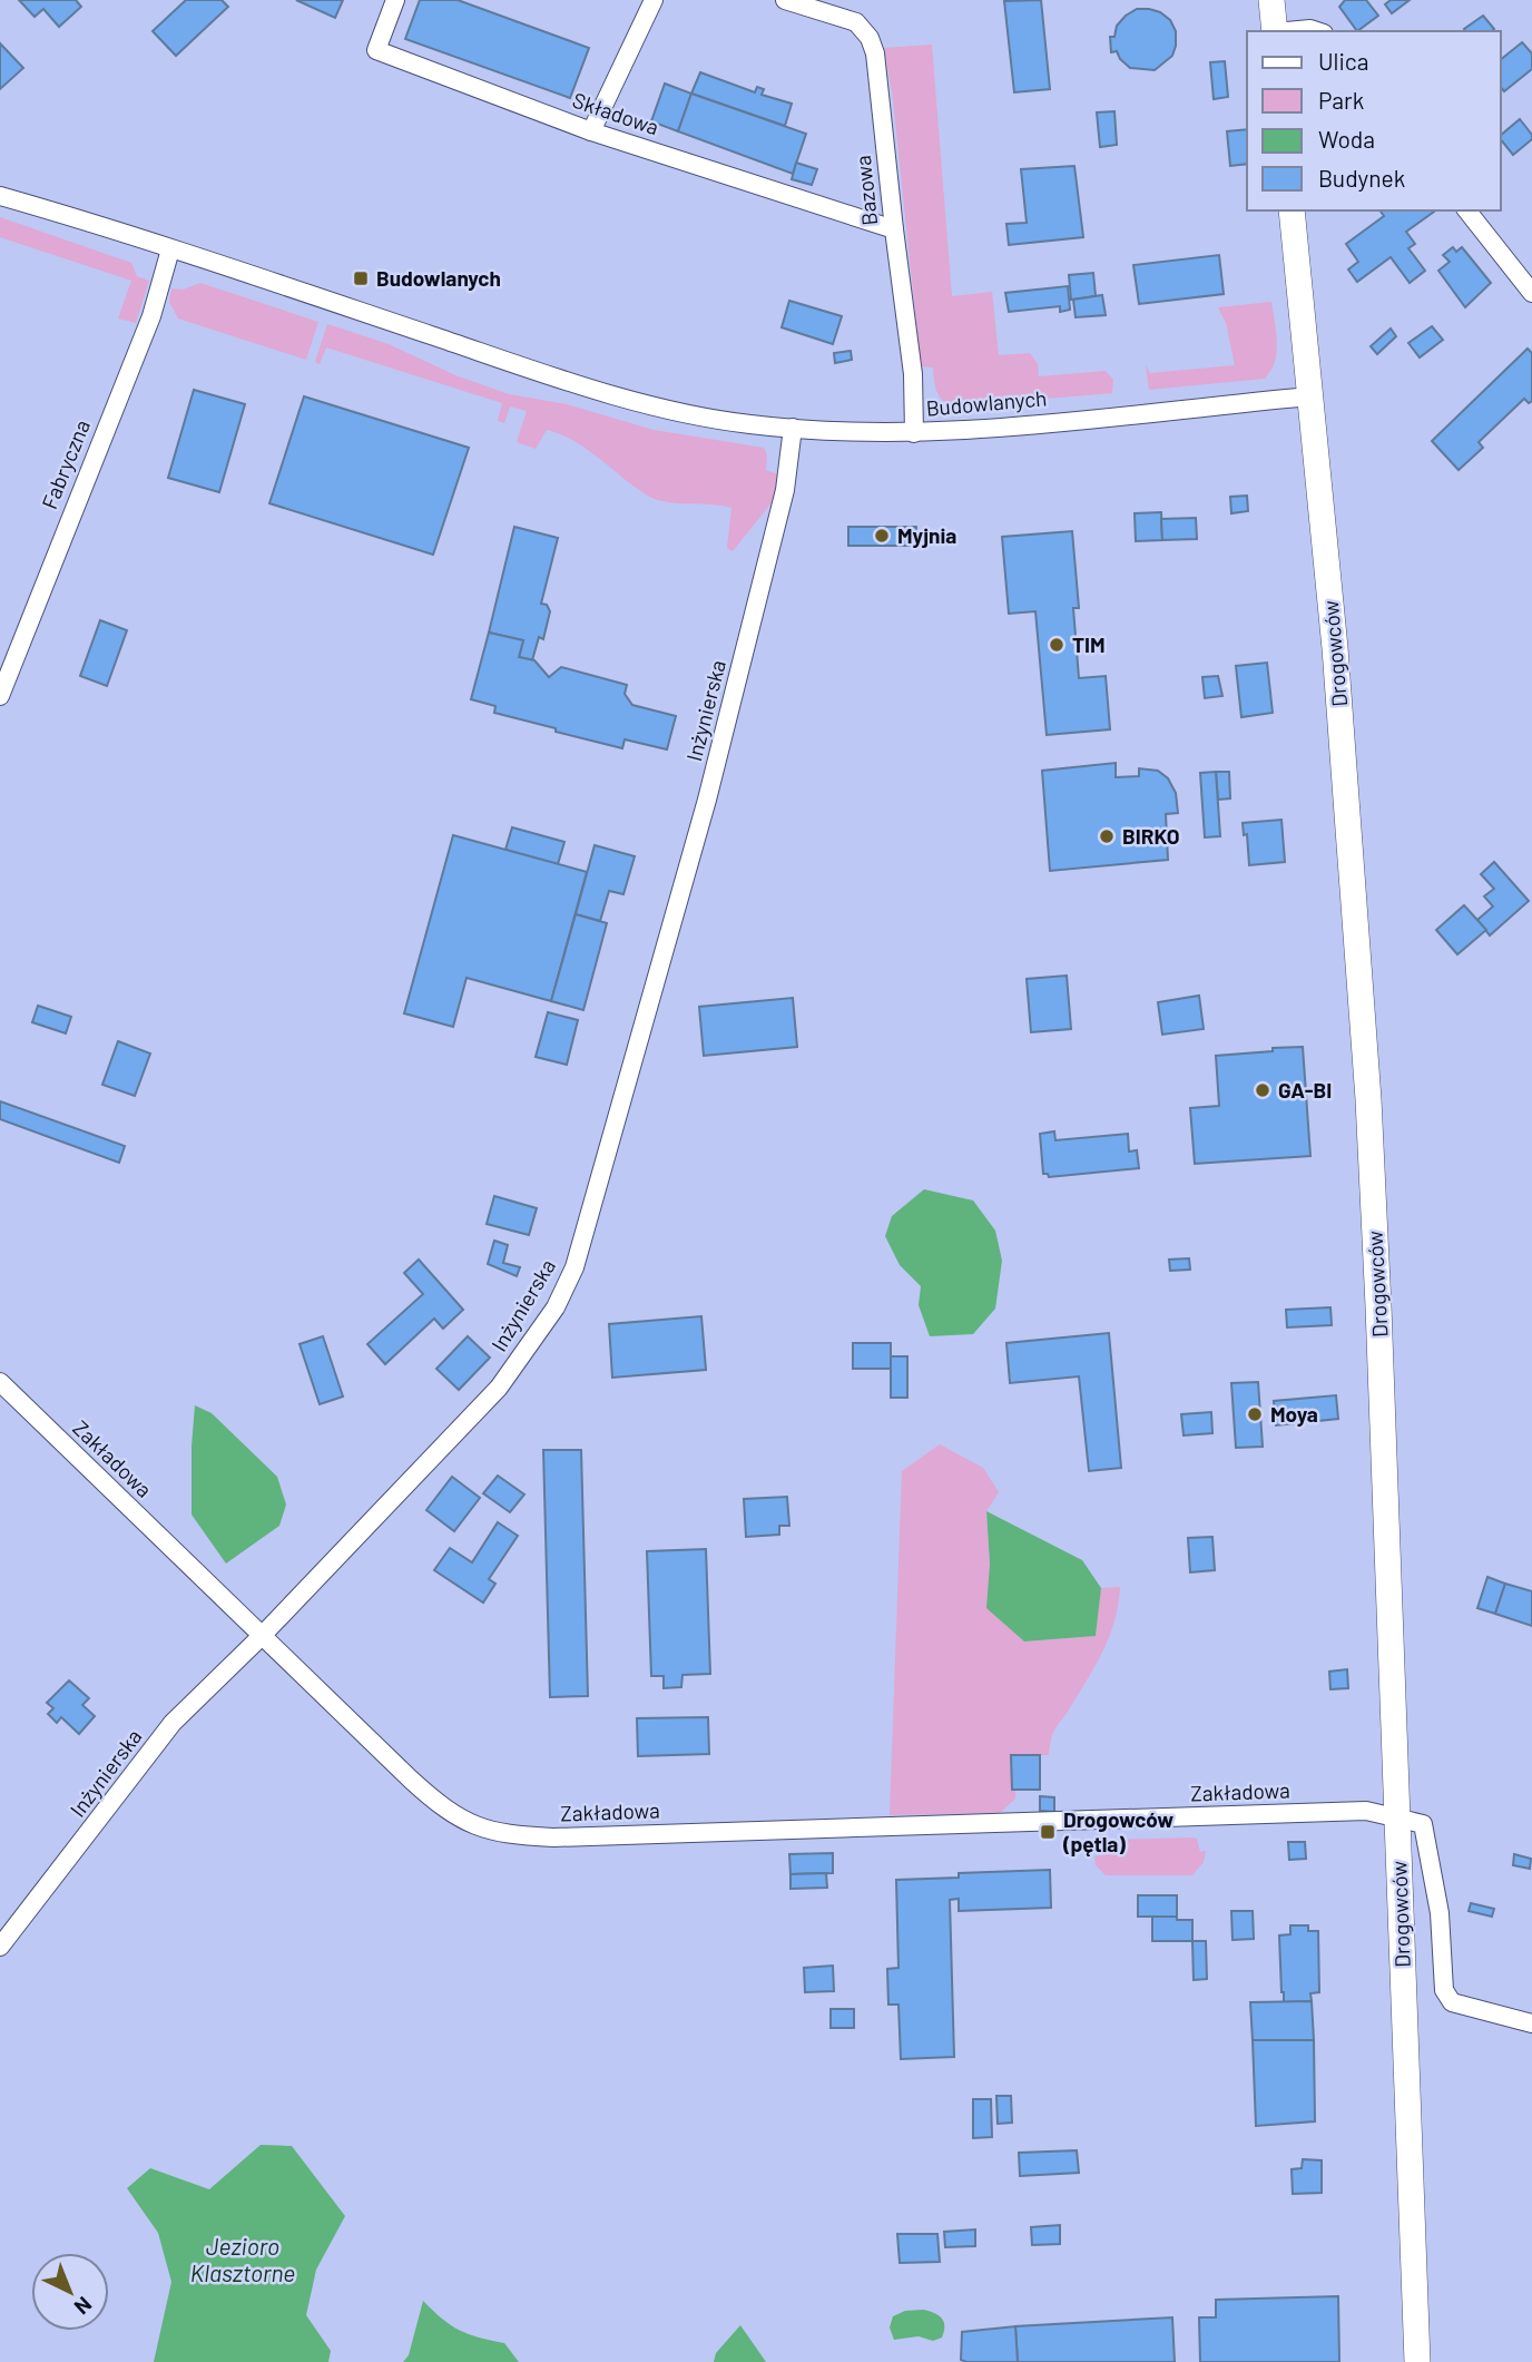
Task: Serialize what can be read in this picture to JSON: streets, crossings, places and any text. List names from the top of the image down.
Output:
{
  "streets": {
    "main road": ["Drogowców"],
    "street": [
      "Składowa",
      "Bazowa",
      "Budowlanych",
      "Fabryczna",
      "Inżynierska",
      "Zakładowa"
    ]
  },
  "crossings": [
    ["Składowa", "Bazowa"],
    ["Bazowa", "Budowlanych"],
    ["Budowlanych", "Fabryczna"],
    ["Budowlanych", "Drogowców"],
    ["Budowlanych", "Inżynierska"],
    ["Drogowców", "Zakładowa"],
    ["Inżynierska", "Zakładowa"]
  ],
  "water": ["Jezioro Klasztorne"],
  "places": {
    "transit": ["Budowlanych", "Drogowców (pętla)"],
    "other": [
      "Myjnia",
      "TIM",
      "BIRKO",
      "GA-BI",
      "Moya"
    ]
  },
  "legend": [
    "Ulica",
    "Park",
    "Woda",
    "Budynek"
  ],
  "north": "bottom right"
}
